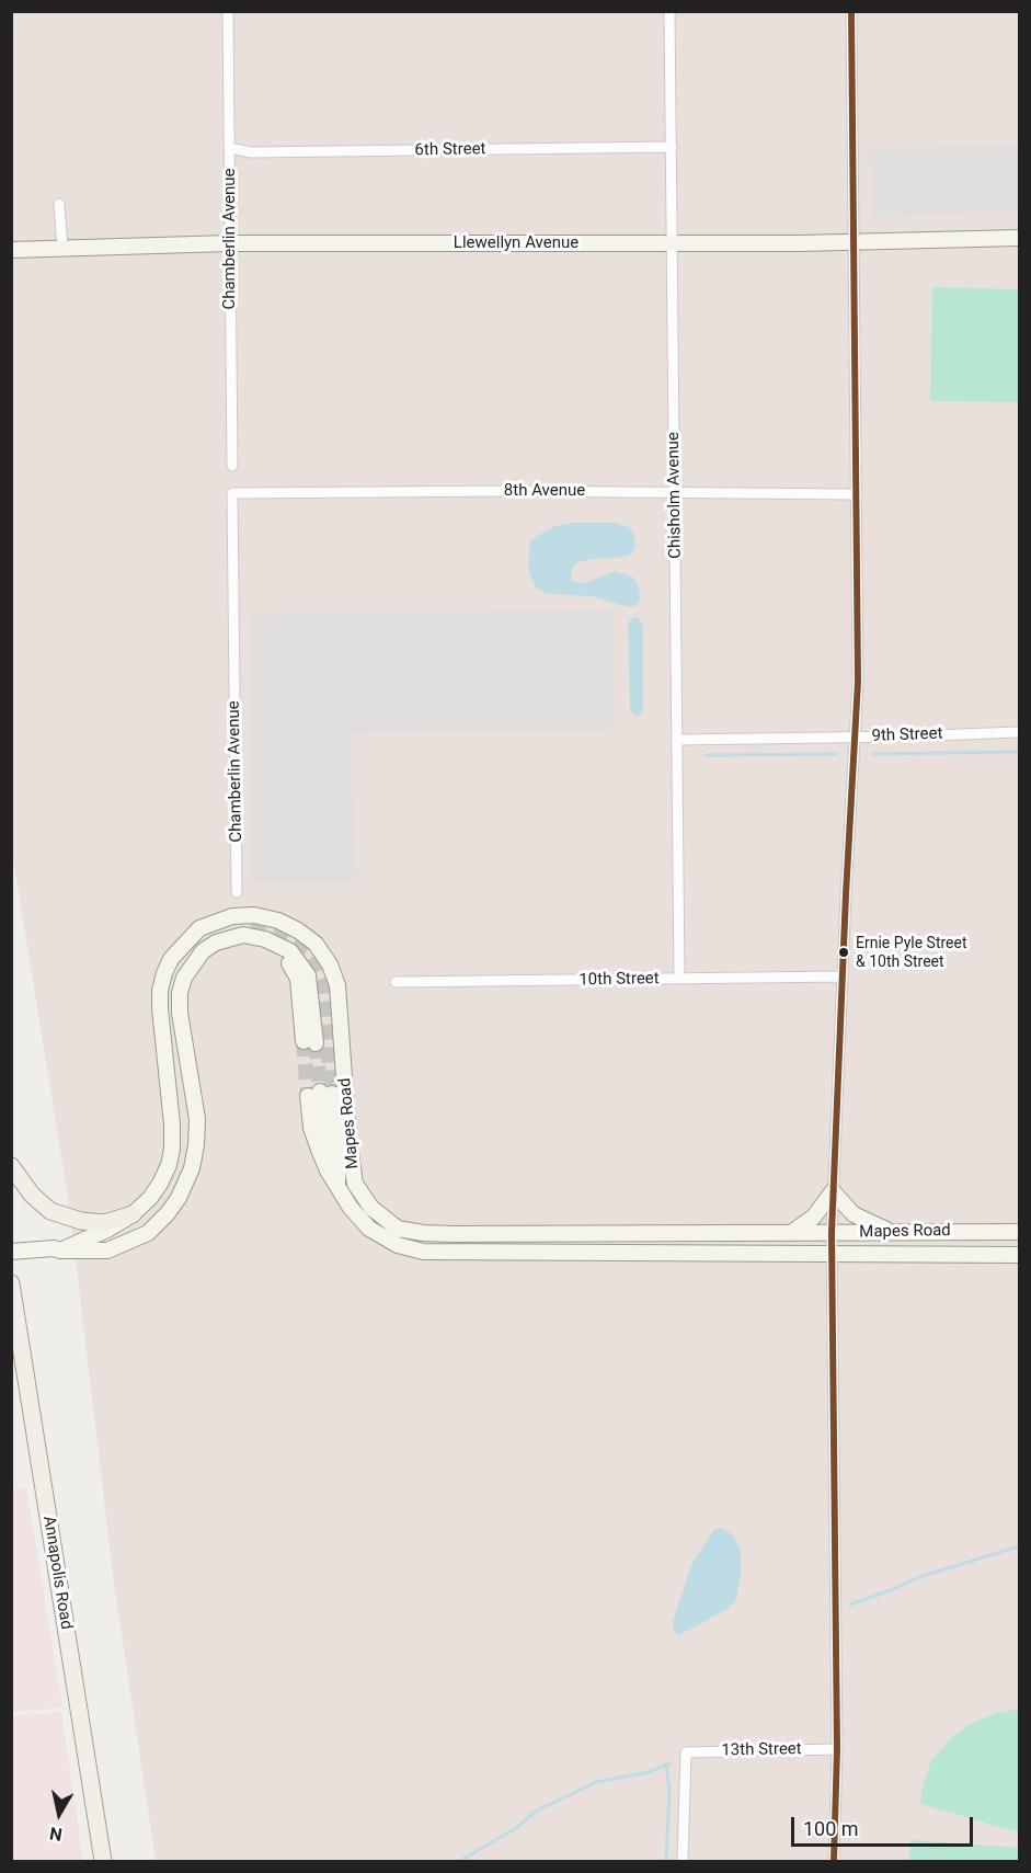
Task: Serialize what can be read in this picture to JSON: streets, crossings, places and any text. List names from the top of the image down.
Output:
{
  "streets": {
    "main road": ["Annapolis Road"],
    "street": [
      "6th Street",
      "Chamberlin Avenue",
      "Llewellyn Avenue",
      "8th Avenue",
      "Chisholm Avenue",
      "9th Street",
      "10th Street",
      "Mapes Road",
      "13th Street"
    ]
  },
  "crossings": [
    ["6th Street", "Chamberlin Avenue"],
    ["6th Street", "Chisholm Avenue"],
    ["Chamberlin Avenue", "Llewellyn Avenue"],
    ["Chamberlin Avenue", "8th Avenue"],
    ["Llewellyn Avenue", "Chisholm Avenue"],
    ["8th Avenue", "Chisholm Avenue"],
    ["Chisholm Avenue", "9th Street"],
    ["Chisholm Avenue", "10th Street"]
  ],
  "places": ["Ernie Pyle Street & 10th Street"],
  "scale_bar": "100 m",
  "north": "bottom"
}
